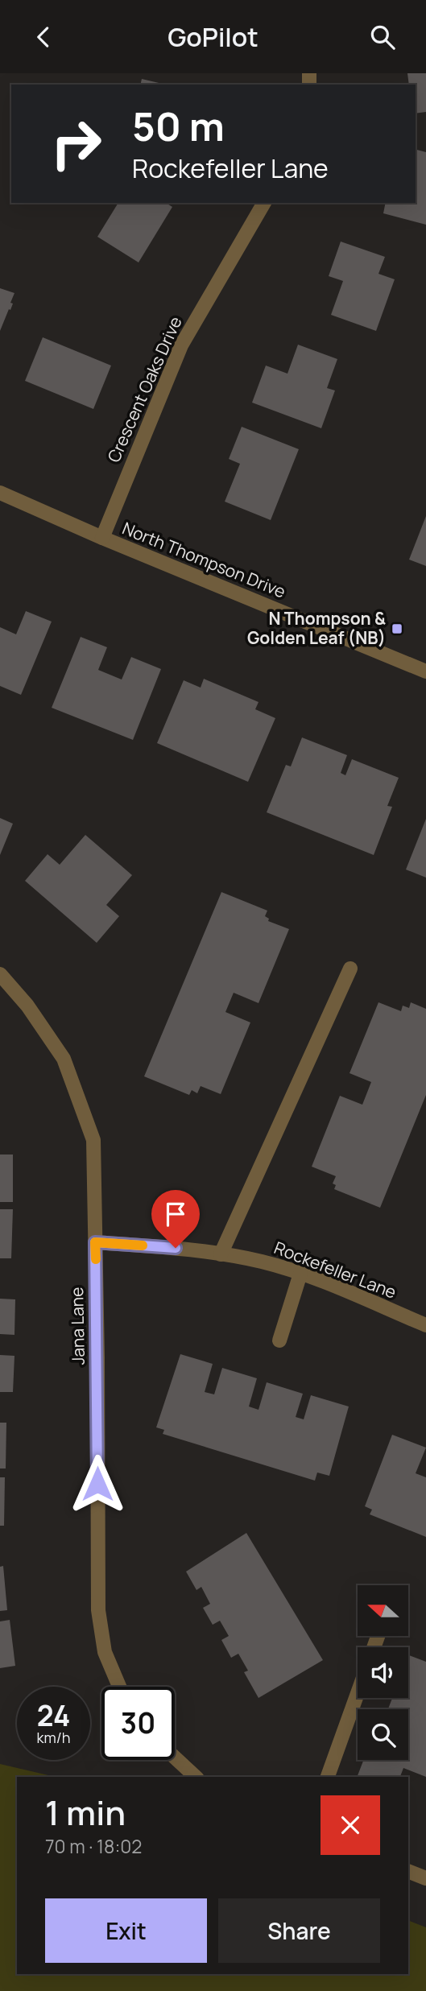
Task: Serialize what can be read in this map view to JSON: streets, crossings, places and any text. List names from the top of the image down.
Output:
{
  "streets": {
    "street": [
      "Crescent Oaks Drive",
      "North Thompson Drive",
      "Rockefeller Lane",
      "Jana Lane"
    ]
  },
  "crossings": [
    ["Crescent Oaks Drive", "North Thompson Drive"],
    ["Rockefeller Lane", "Jana Lane"]
  ],
  "places": {
    "transit": ["N Thompson & Golden Leaf (NB)"]
  },
  "north": "left",
  "page": {
    "header": "GoPilot",
    "turn": ["50 m", "Rockefeller Lane"],
    "speed": "24 km/h",
    "limit": "30",
    "heading": ["1 min", "70 m · 18:02"],
    "buttons": ["Exit", "Share"]
  }
}
